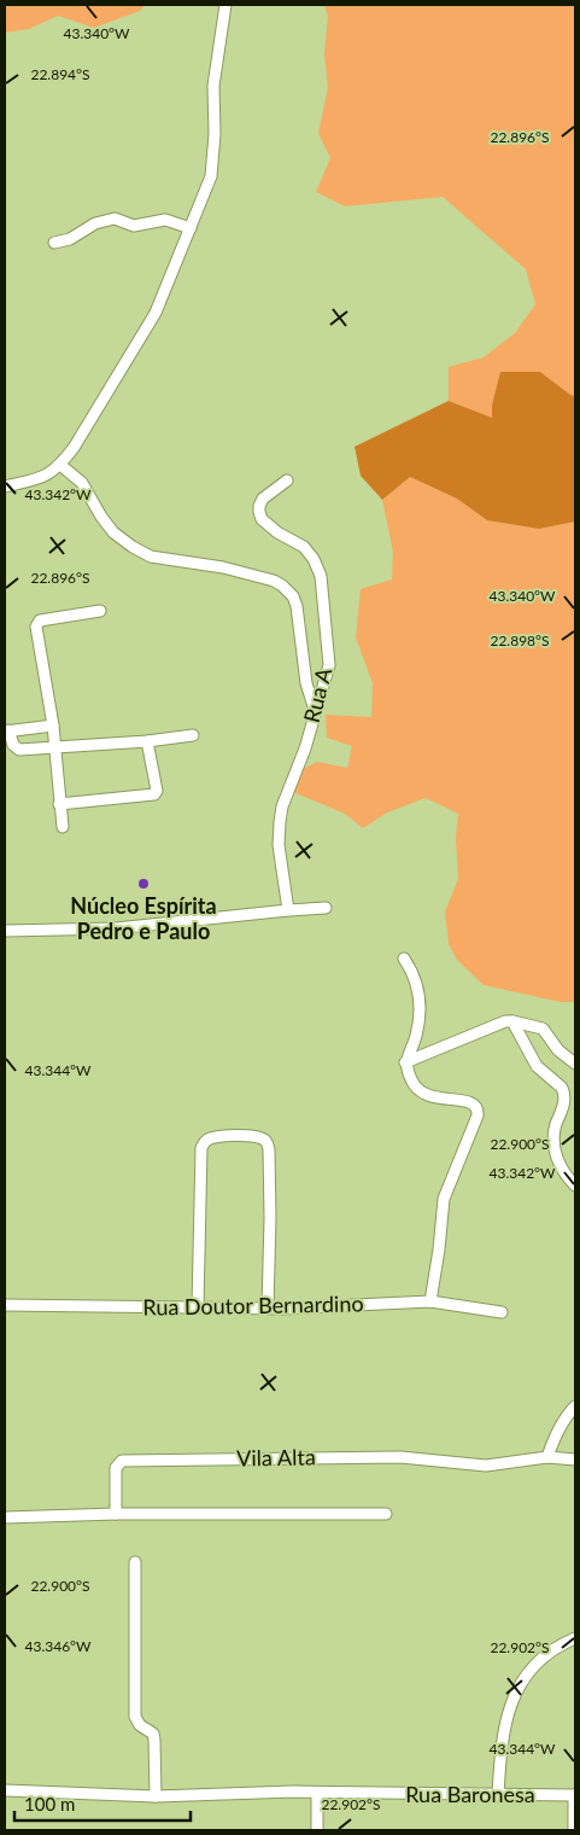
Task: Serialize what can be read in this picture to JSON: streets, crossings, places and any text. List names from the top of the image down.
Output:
{
  "streets": {
    "street": [
      "Rua A",
      "Rua Doutor Bernardino",
      "Vila Alta",
      "Rua Baronesa"
    ]
  },
  "places": ["Núcleo Espírita Pedro e Paulo"],
  "scale_bar": "100 m",
  "coordinates": [
    "43.340°W",
    "22.894°S",
    "22.896°S",
    "43.342°W",
    "22.898°S",
    "43.344°W",
    "22.900°S",
    "43.346°W",
    "22.902°S"
  ]
}
